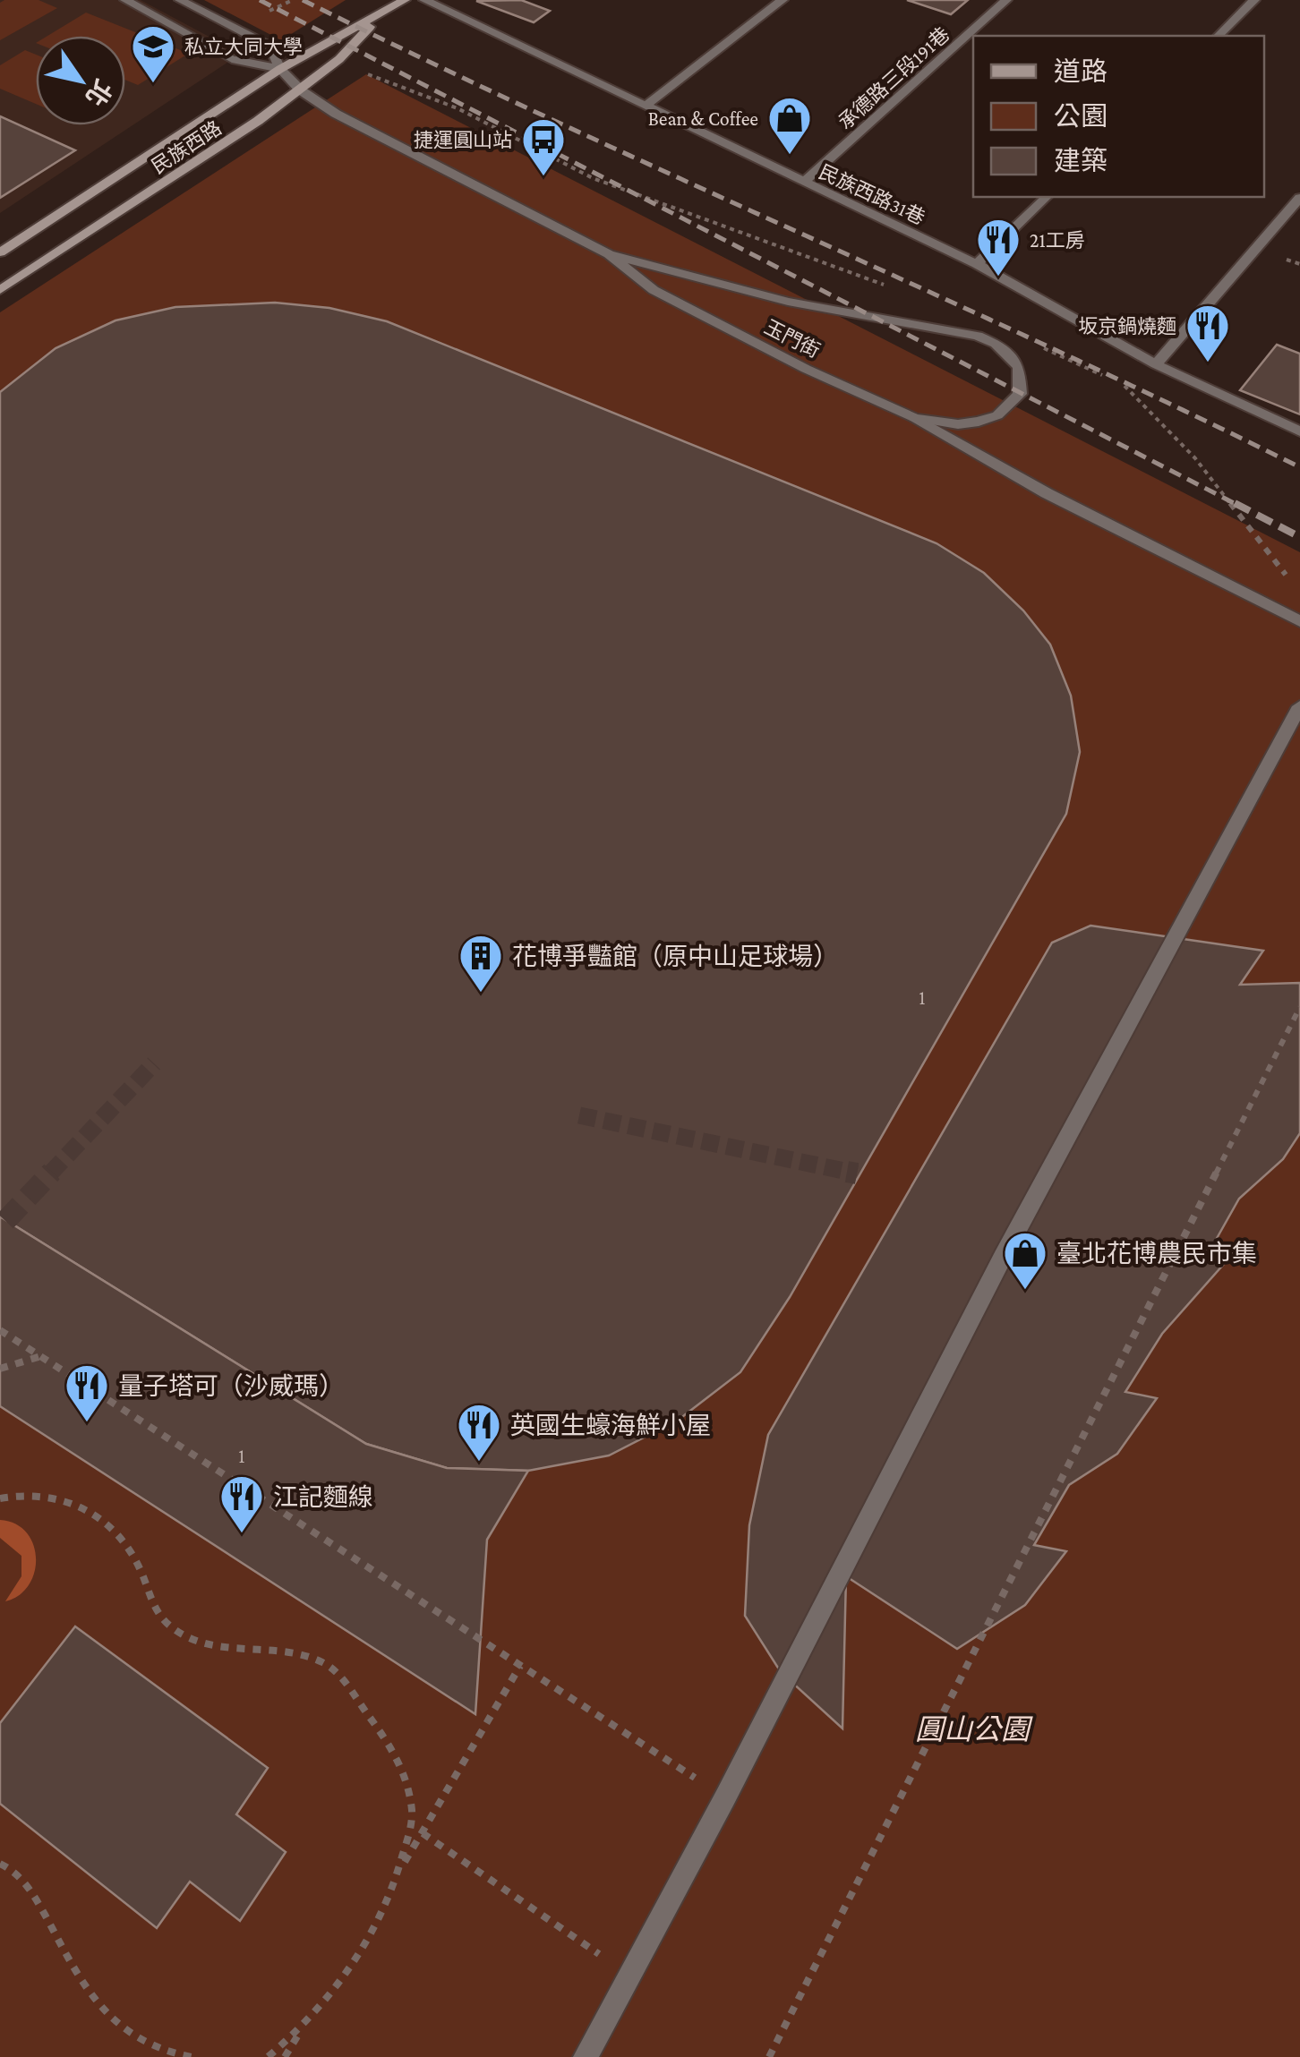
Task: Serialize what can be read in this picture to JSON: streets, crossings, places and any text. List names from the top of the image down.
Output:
{
  "streets": {
    "street": [
      "承德路三段191巷",
      "民族西路",
      "民族西路31巷",
      "玉門街"
    ]
  },
  "crossings": [
    ["承德路三段191巷", "民族西路31巷"],
    ["民族西路", "玉門街"]
  ],
  "parks": ["圓山公園"],
  "places": {
    "school or university": ["私立大同大學"],
    "shop": ["Bean & Coffee", "臺北花博農民市集"],
    "bus stop": ["捷運圓山站"],
    "restaurant": [
      "21工房",
      "坂京鍋燒麵",
      "量子塔可（沙威瑪）",
      "英國生蠔海鮮小屋",
      "江記麵線"
    ],
    "building": ["花博爭豔館（原中山足球場）"]
  },
  "house_numbers": ["1", "1"],
  "legend": ["道路", "公園", "建築"],
  "north": "bottom right"
}
